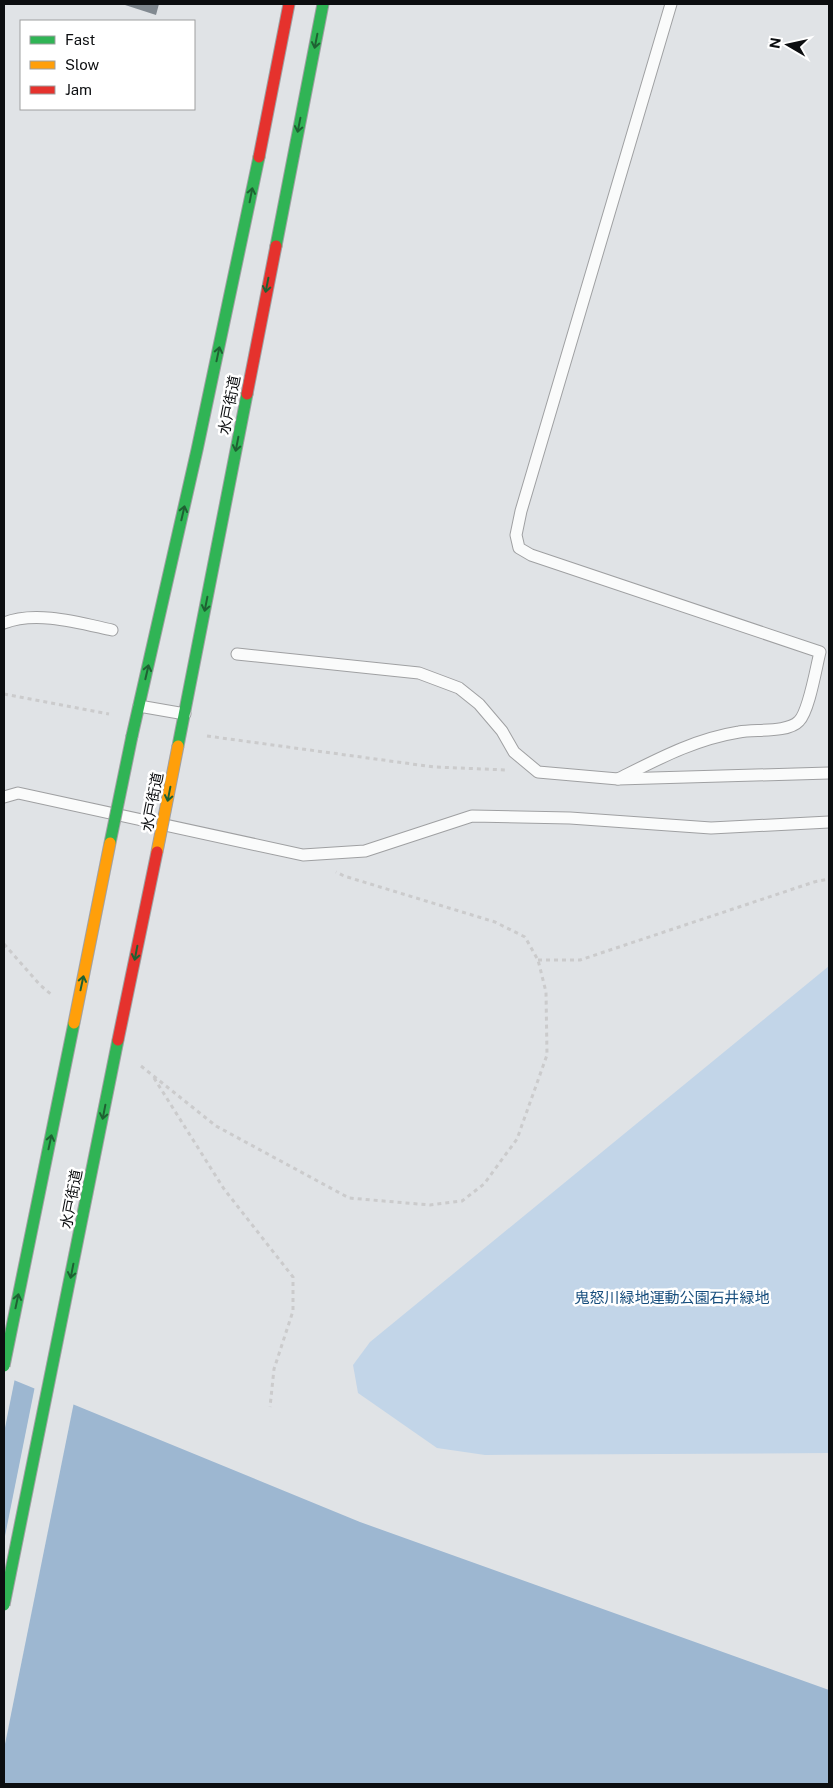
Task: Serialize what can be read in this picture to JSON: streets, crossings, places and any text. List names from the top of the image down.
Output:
{
  "streets": {
    "highway": ["水戸街道"]
  },
  "parks": ["鬼怒川緑地運動公園石井緑地"],
  "legend": ["Fast", "Slow", "Jam"],
  "north": "left"
}
